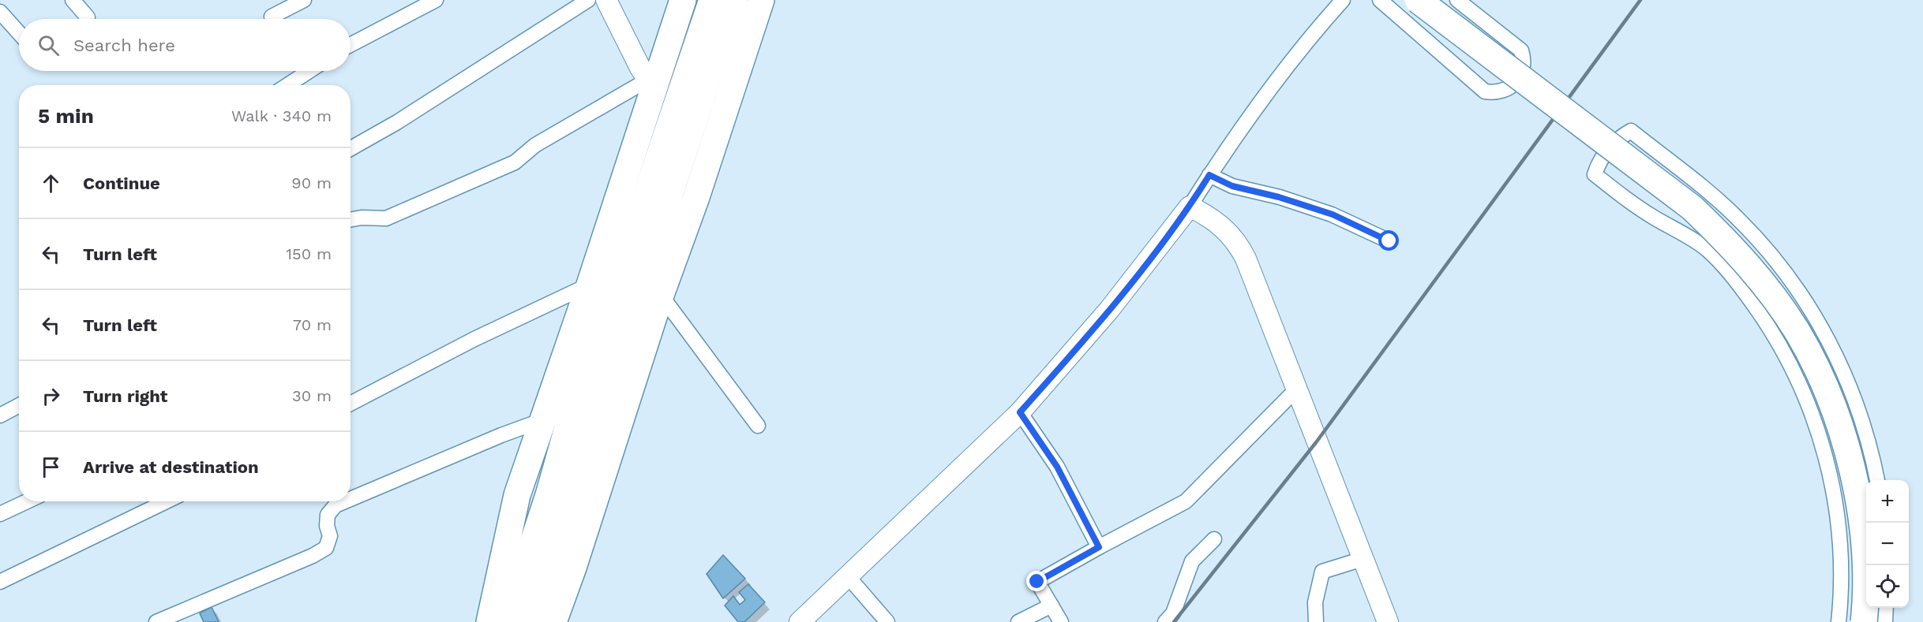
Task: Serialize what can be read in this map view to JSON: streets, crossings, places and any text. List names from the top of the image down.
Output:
{
  "page": {
    "search": "Search here",
    "heading": ["5 min", "Walk · 340 m"],
    "list": [
      ["Continue", "90 m"],
      ["Turn left", "150 m"],
      ["Turn left", "70 m"],
      ["Turn right", "30 m"],
      "Arrive at destination"
    ],
    "map_buttons": ["+", "−"]
  }
}
